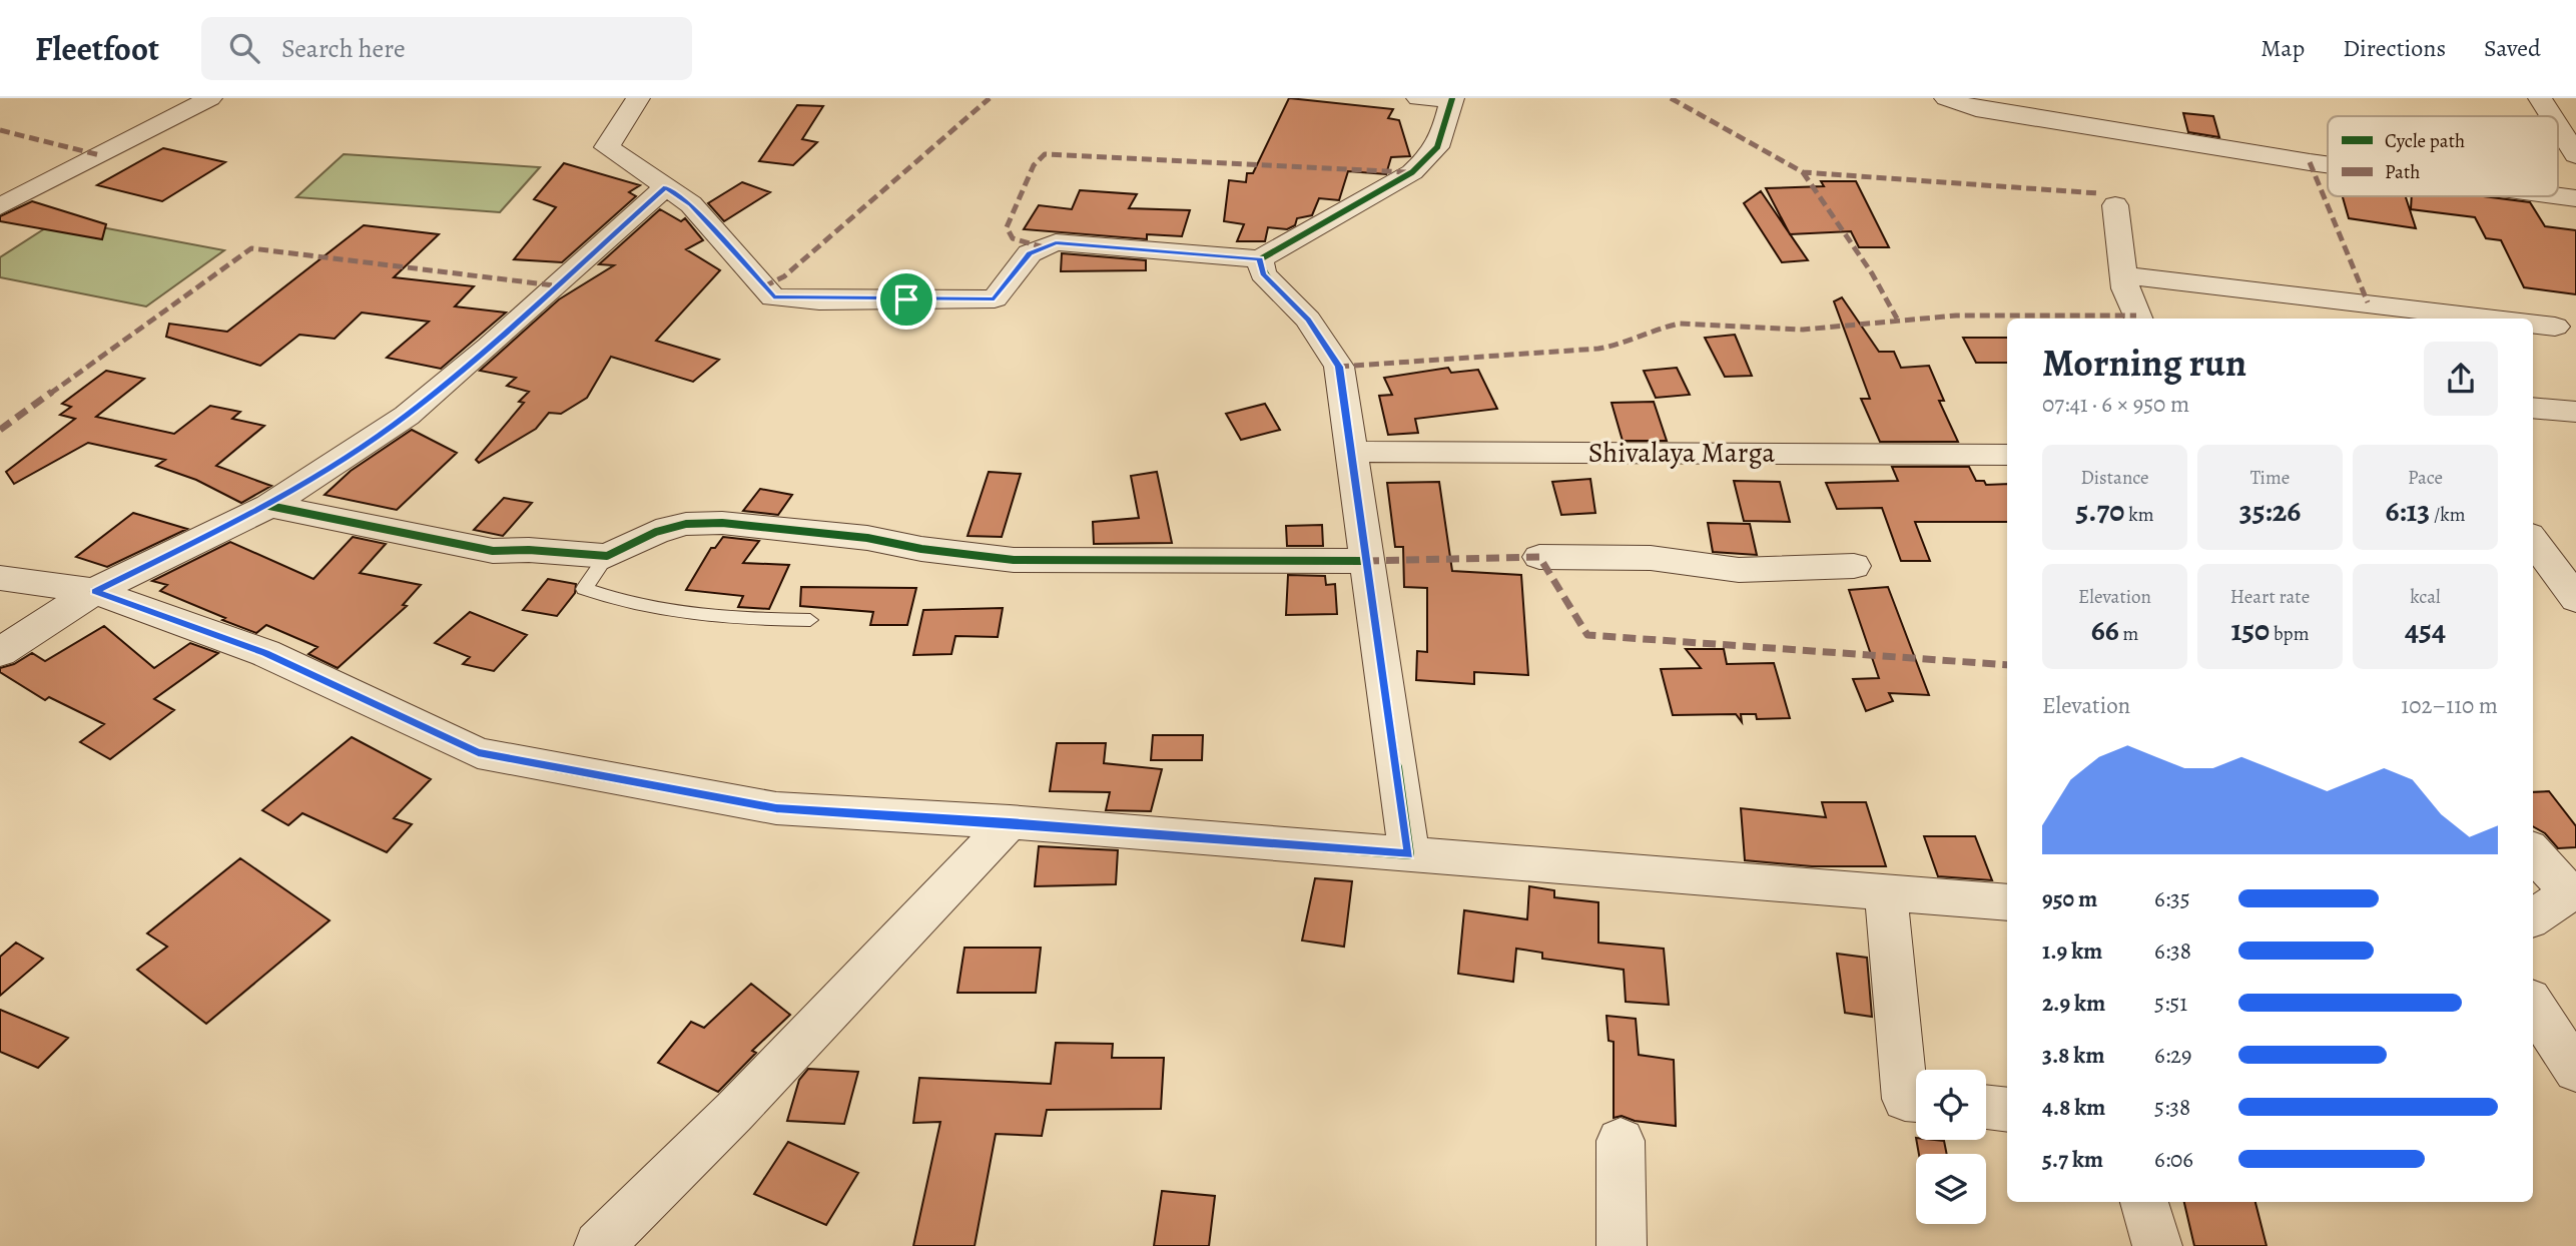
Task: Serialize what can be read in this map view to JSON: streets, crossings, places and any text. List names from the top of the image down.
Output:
{
  "streets": {
    "street": ["Shivalaya Marga"]
  },
  "legend": ["Cycle path", "Path"],
  "page": {
    "header": "Fleetfoot",
    "search": "Search here",
    "nav": ["Map", "Directions", "Saved"],
    "heading": ["Morning run", "07:41 · 6 × 950 m"],
    "stats": [
      ["Distance", "5.70 km"],
      ["Time", "35:26"],
      ["Pace", "6:13 /km"],
      ["Elevation", "66 m"],
      ["Heart rate", "150 bpm"],
      ["kcal", "454"]
    ],
    "chart": ["Elevation", "102–110 m"],
    "list": [
      {
        "name": "950 m",
        "note": "6:35"
      },
      {
        "name": "1.9 km",
        "note": "6:38"
      },
      {
        "name": "2.9 km",
        "note": "5:51"
      },
      {
        "name": "3.8 km",
        "note": "6:29"
      },
      {
        "name": "4.8 km",
        "note": "5:38"
      },
      {
        "name": "5.7 km",
        "note": "6:06"
      }
    ]
  }
}
